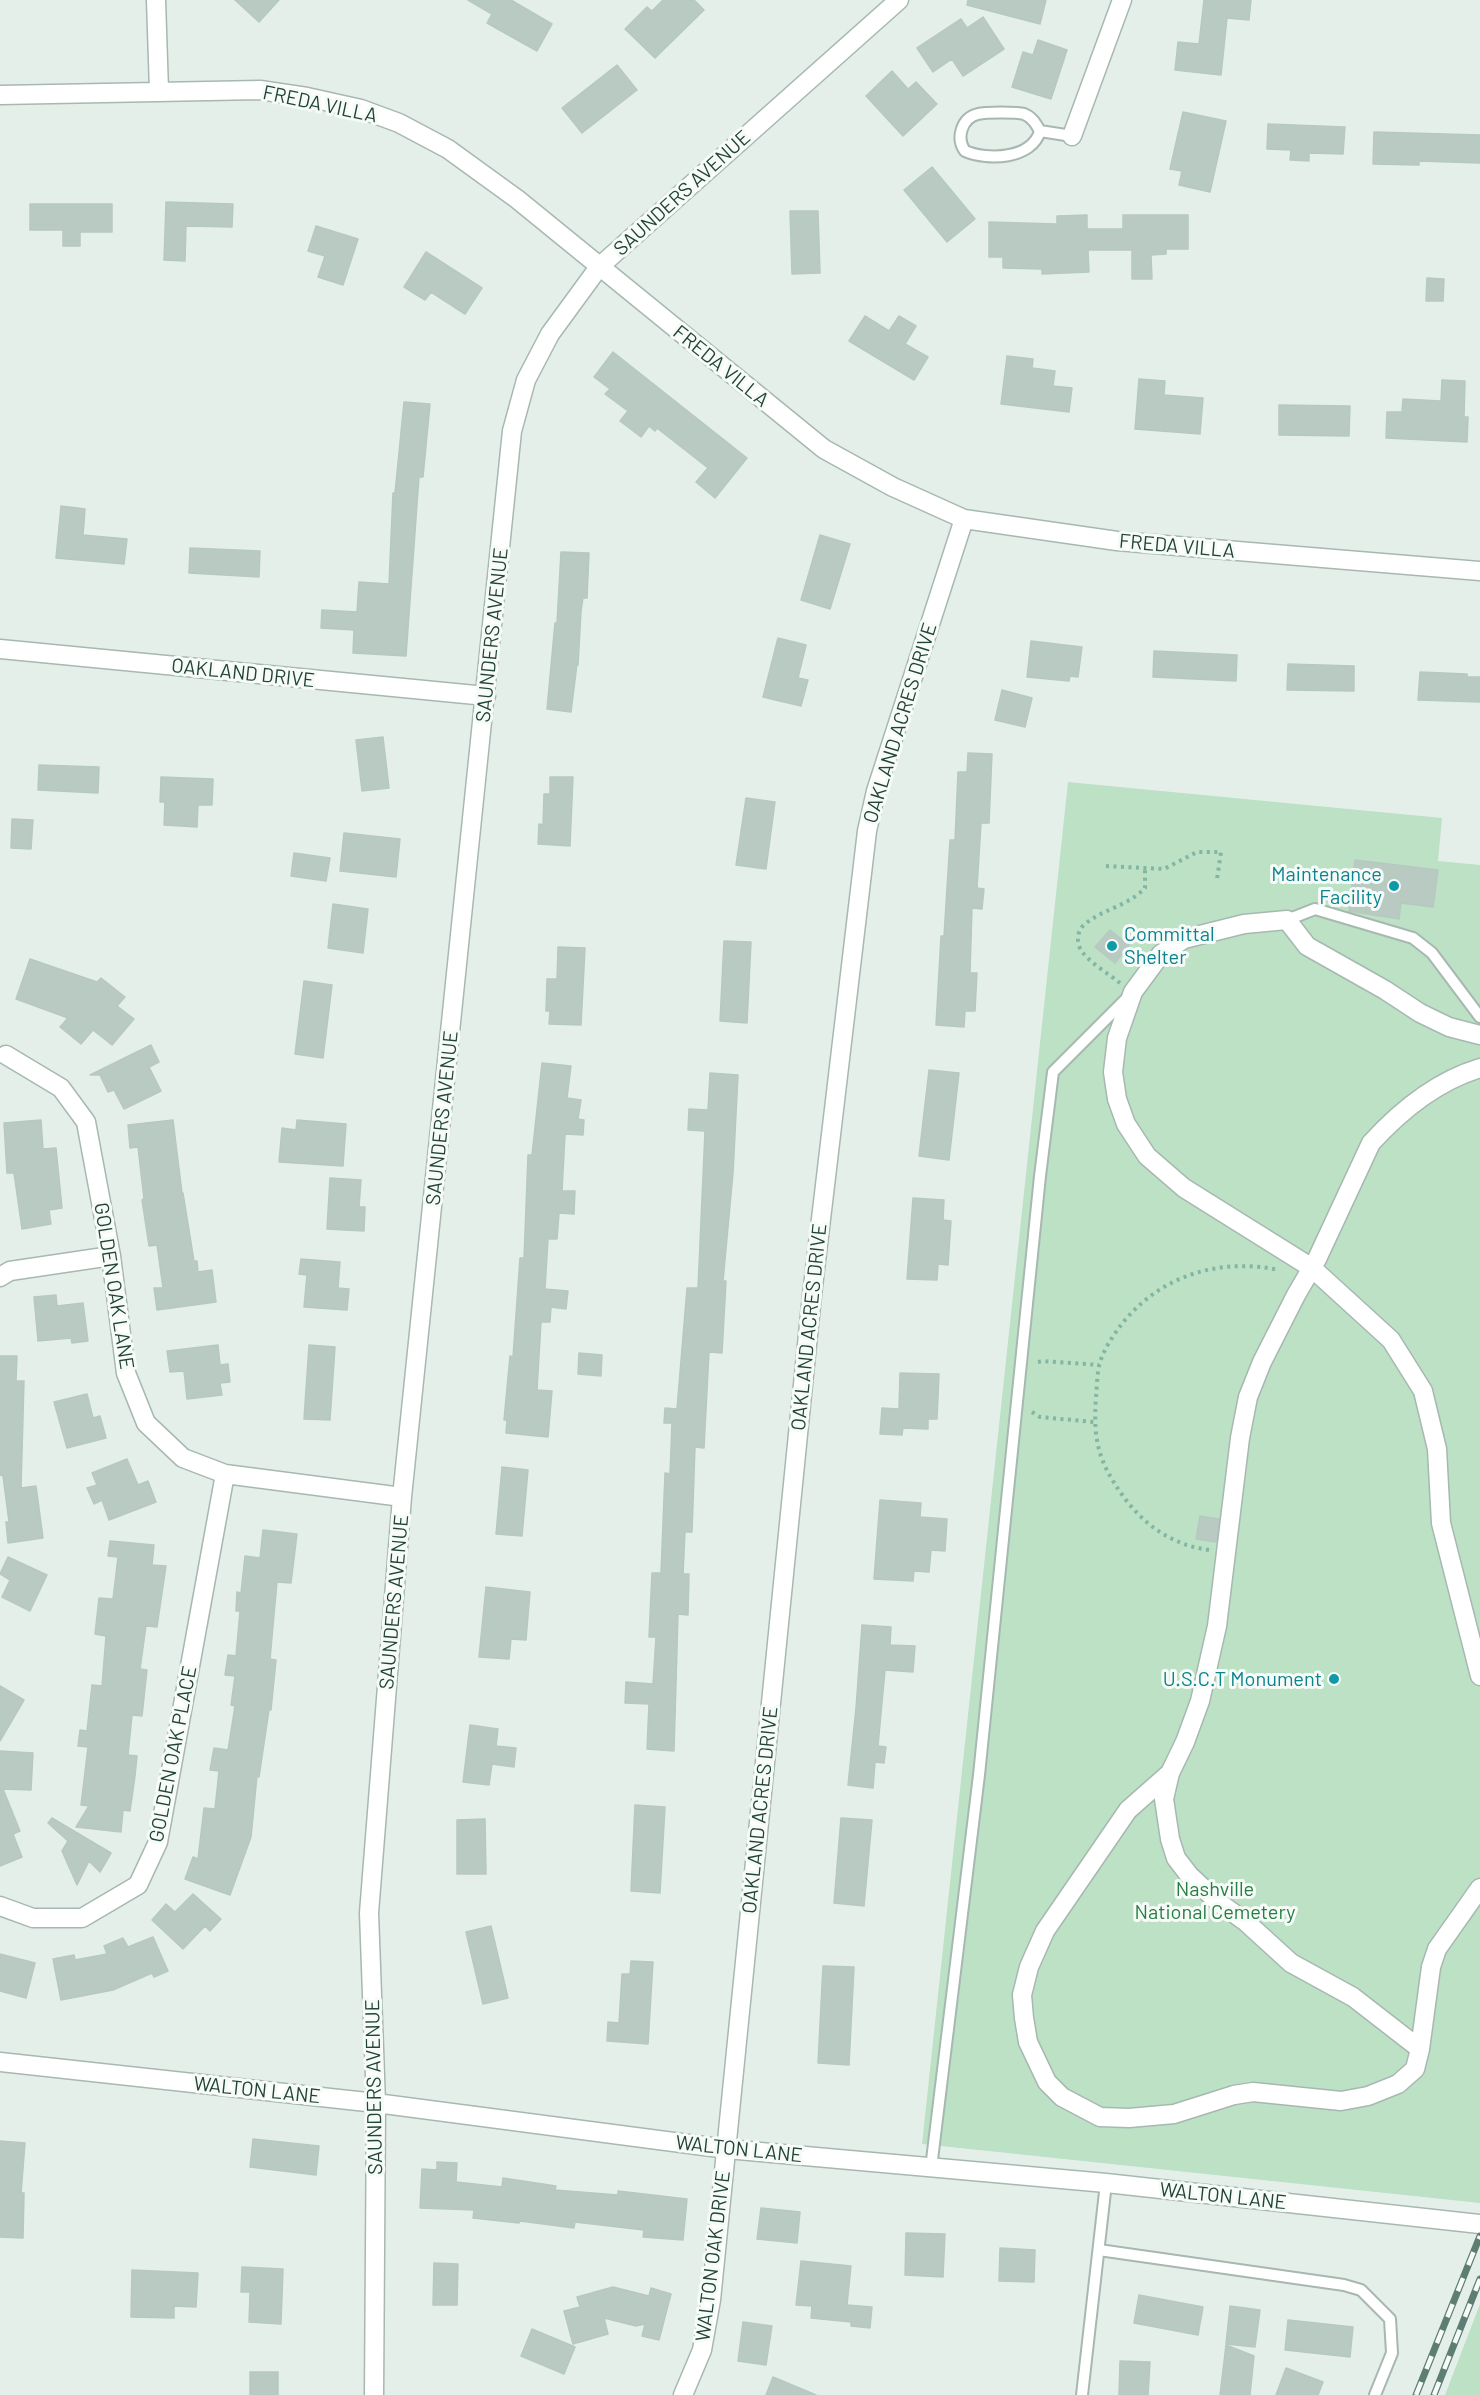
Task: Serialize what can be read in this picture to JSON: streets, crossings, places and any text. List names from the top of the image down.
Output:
{
  "streets": {
    "street": [
      "FREDA VILLA",
      "SAUNDERS AVENUE",
      "OAKLAND DRIVE",
      "OAKLAND ACRES DRIVE",
      "GOLDEN OAK LANE",
      "GOLDEN OAK PLACE",
      "WALTON LANE",
      "WALTON OAK DRIVE"
    ]
  },
  "crossings": [
    ["FREDA VILLA", "SAUNDERS AVENUE"],
    ["FREDA VILLA", "OAKLAND ACRES DRIVE"],
    ["SAUNDERS AVENUE", "OAKLAND DRIVE"],
    ["SAUNDERS AVENUE", "GOLDEN OAK LANE"],
    ["SAUNDERS AVENUE", "WALTON LANE"],
    ["OAKLAND ACRES DRIVE", "WALTON LANE"],
    ["OAKLAND ACRES DRIVE", "WALTON OAK DRIVE"],
    ["GOLDEN OAK LANE", "GOLDEN OAK PLACE"],
    ["WALTON LANE", "WALTON OAK DRIVE"]
  ],
  "parks": ["Nashville National Cemetery"],
  "places": ["Maintenance Facility", "Committal Shelter", "U.S.C.T Monument"]
}
